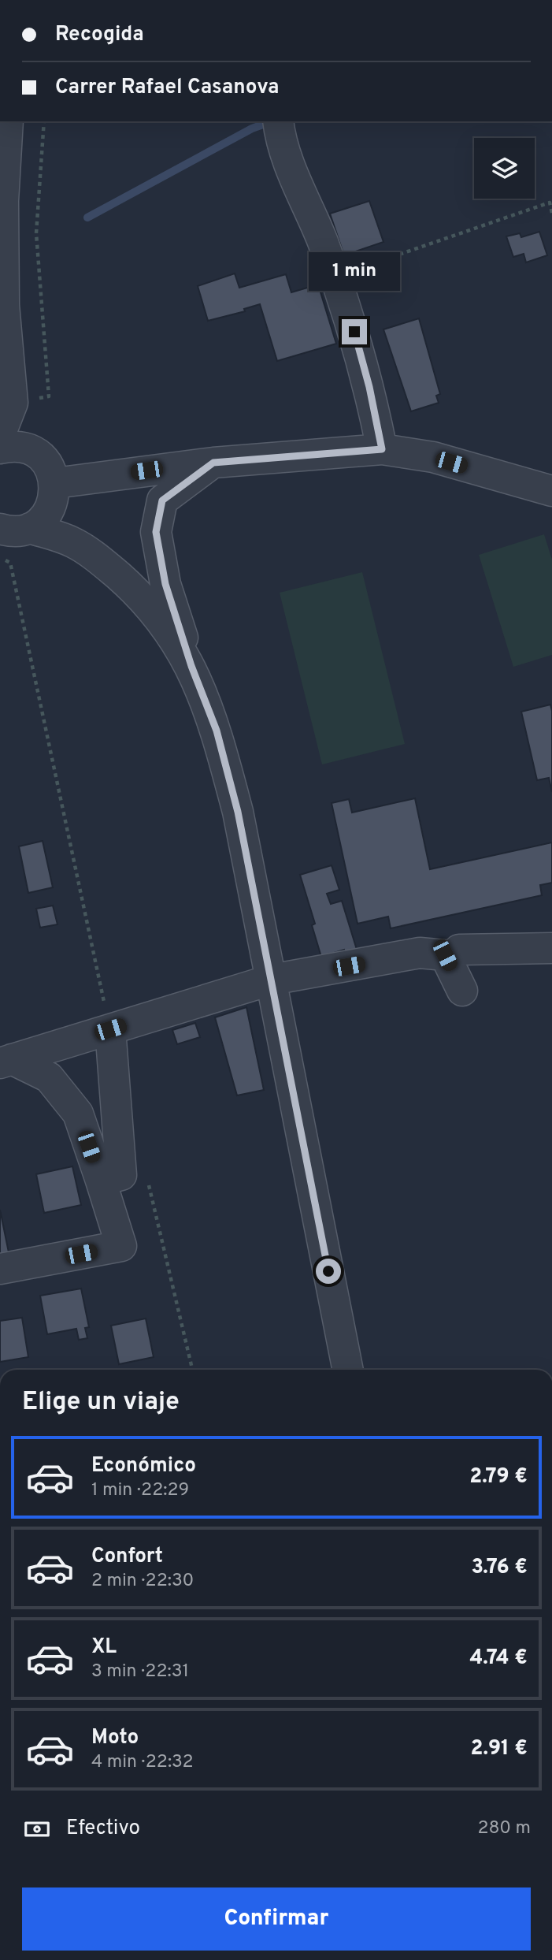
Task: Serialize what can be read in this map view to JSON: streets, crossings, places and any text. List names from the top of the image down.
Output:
{
  "page": {
    "banner": ["Recogida", "Carrer Rafael Casanova"],
    "bubble": "1 min",
    "heading": "Elige un viaje",
    "list": [
      {
        "name": "Económico",
        "note": "1 min · 22:29",
        "value": "2.79 €"
      },
      {
        "name": "Confort",
        "note": "2 min · 22:30",
        "value": "3.76 €"
      },
      {
        "name": "XL",
        "note": "3 min · 22:31",
        "value": "4.74 €"
      },
      {
        "name": "Moto",
        "note": "4 min · 22:32",
        "value": "2.91 €"
      }
    ],
    "pay": ["Efectivo", "280 m"],
    "buttons": "Confirmar"
  }
}
